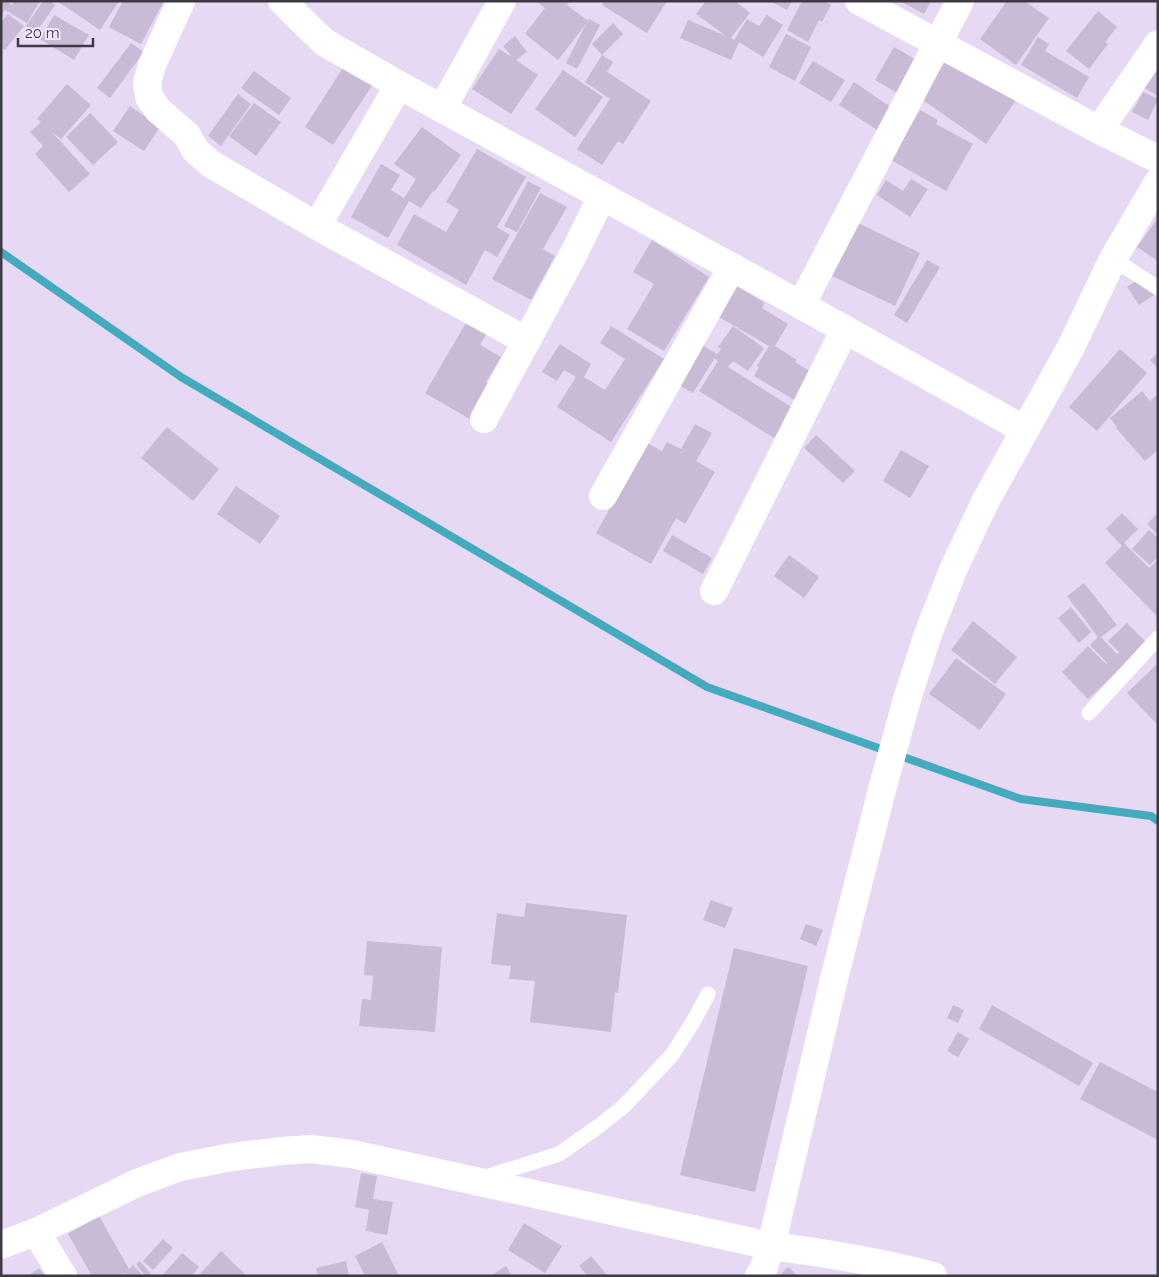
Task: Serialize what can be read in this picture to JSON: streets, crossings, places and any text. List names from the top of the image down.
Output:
{
  "scale_bar": "20 m"
}
